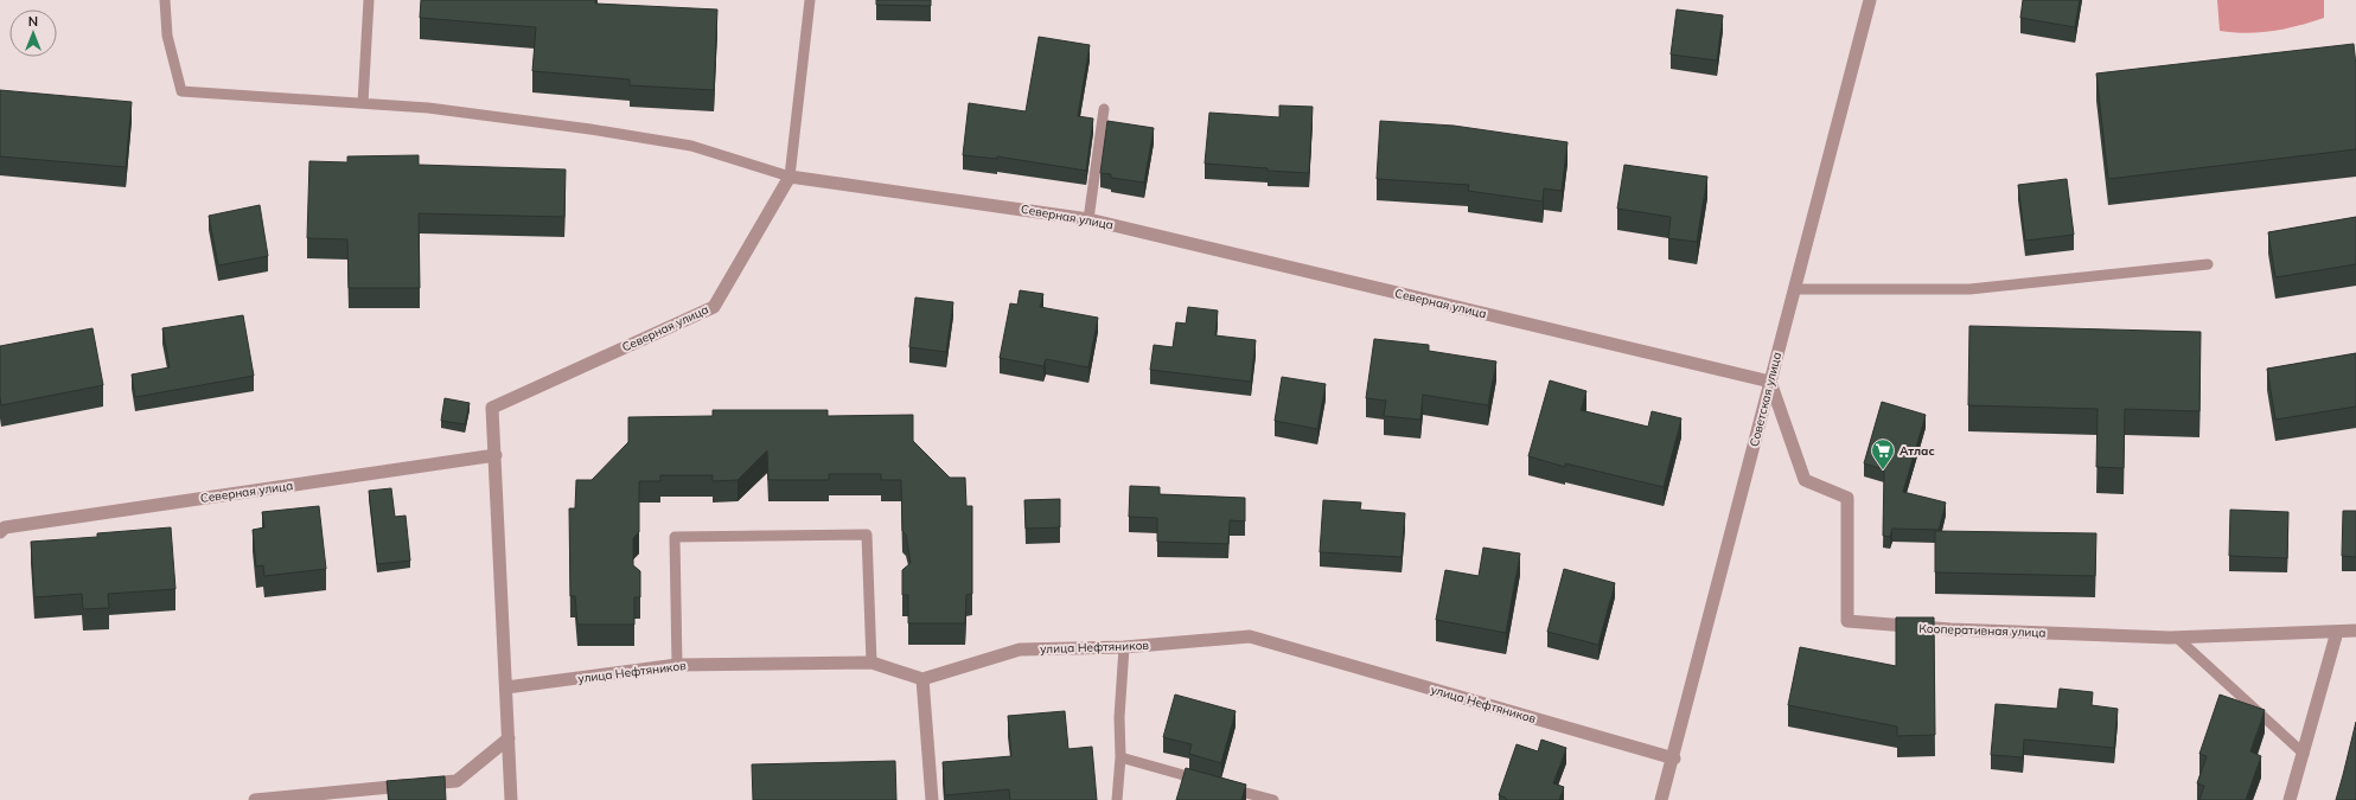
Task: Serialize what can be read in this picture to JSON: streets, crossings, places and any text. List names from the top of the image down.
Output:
{
  "streets": {
    "street": [
      "Северная улица",
      "Советская улица",
      "Кооперативная улица",
      "улица Нефтяников"
    ]
  },
  "crossings": [
    ["Северная улица", "Советская улица"],
    ["Северная улица", "Кооперативная улица"],
    ["Северная улица", "улица Нефтяников"],
    ["Советская улица", "Кооперативная улица"],
    ["Советская улица", "улица Нефтяников"]
  ],
  "places": {
    "supermarket": ["Атлас"]
  },
  "north": "top"
}
